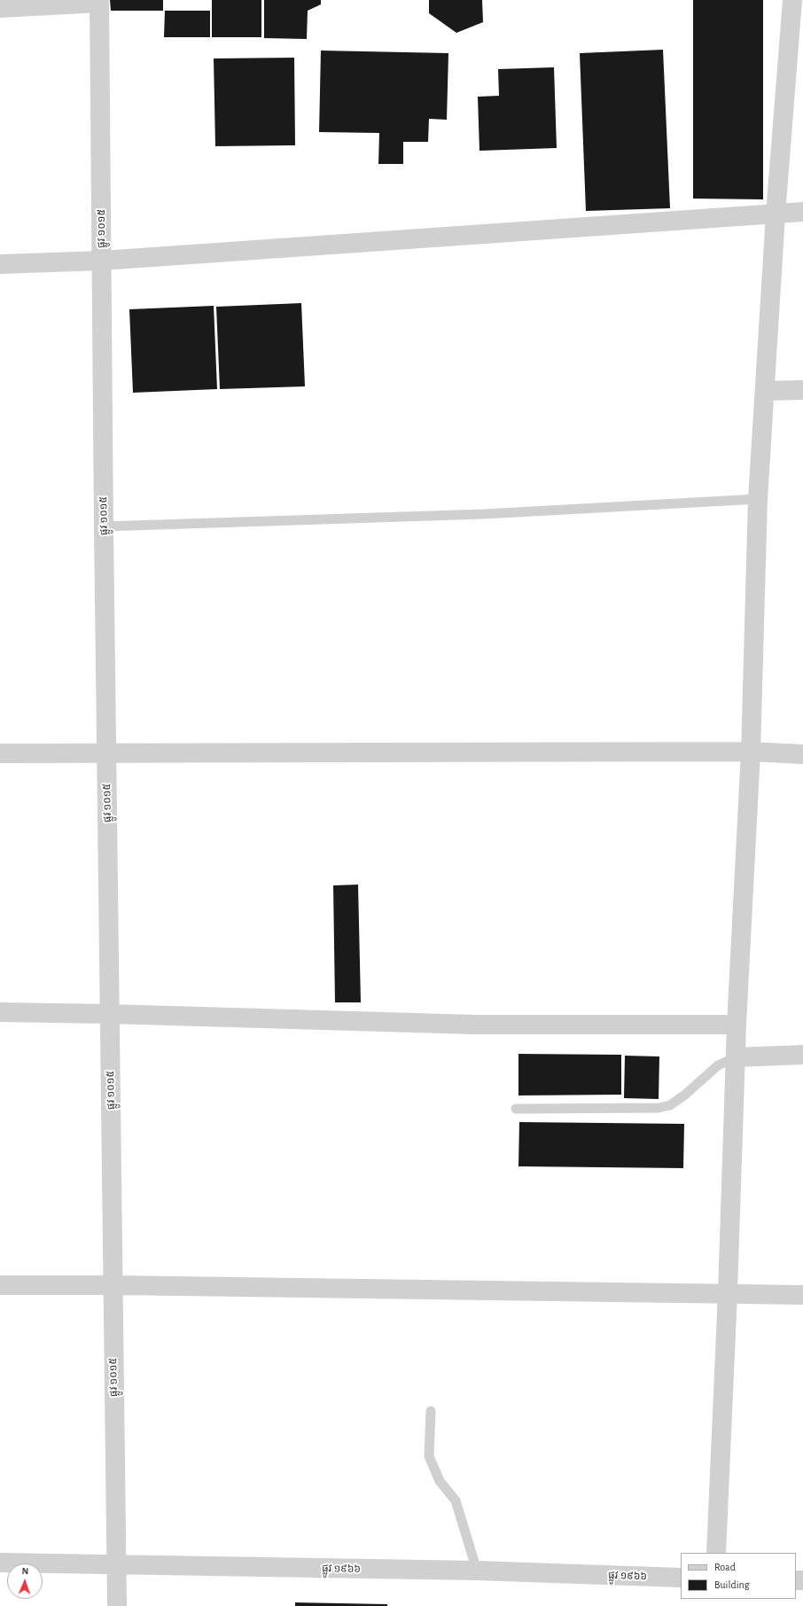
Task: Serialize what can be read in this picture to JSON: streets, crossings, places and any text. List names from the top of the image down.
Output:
{
  "streets": {
    "street": ["ផ្លូវ ១០១៥", "ផ្លូវ ១៩៦៦"]
  },
  "crossings": [
    ["ផ្លូវ ១០១៥", "ផ្លូវ ១៩៦៦"]
  ],
  "legend": ["Road", "Building"],
  "north": "top"
}
